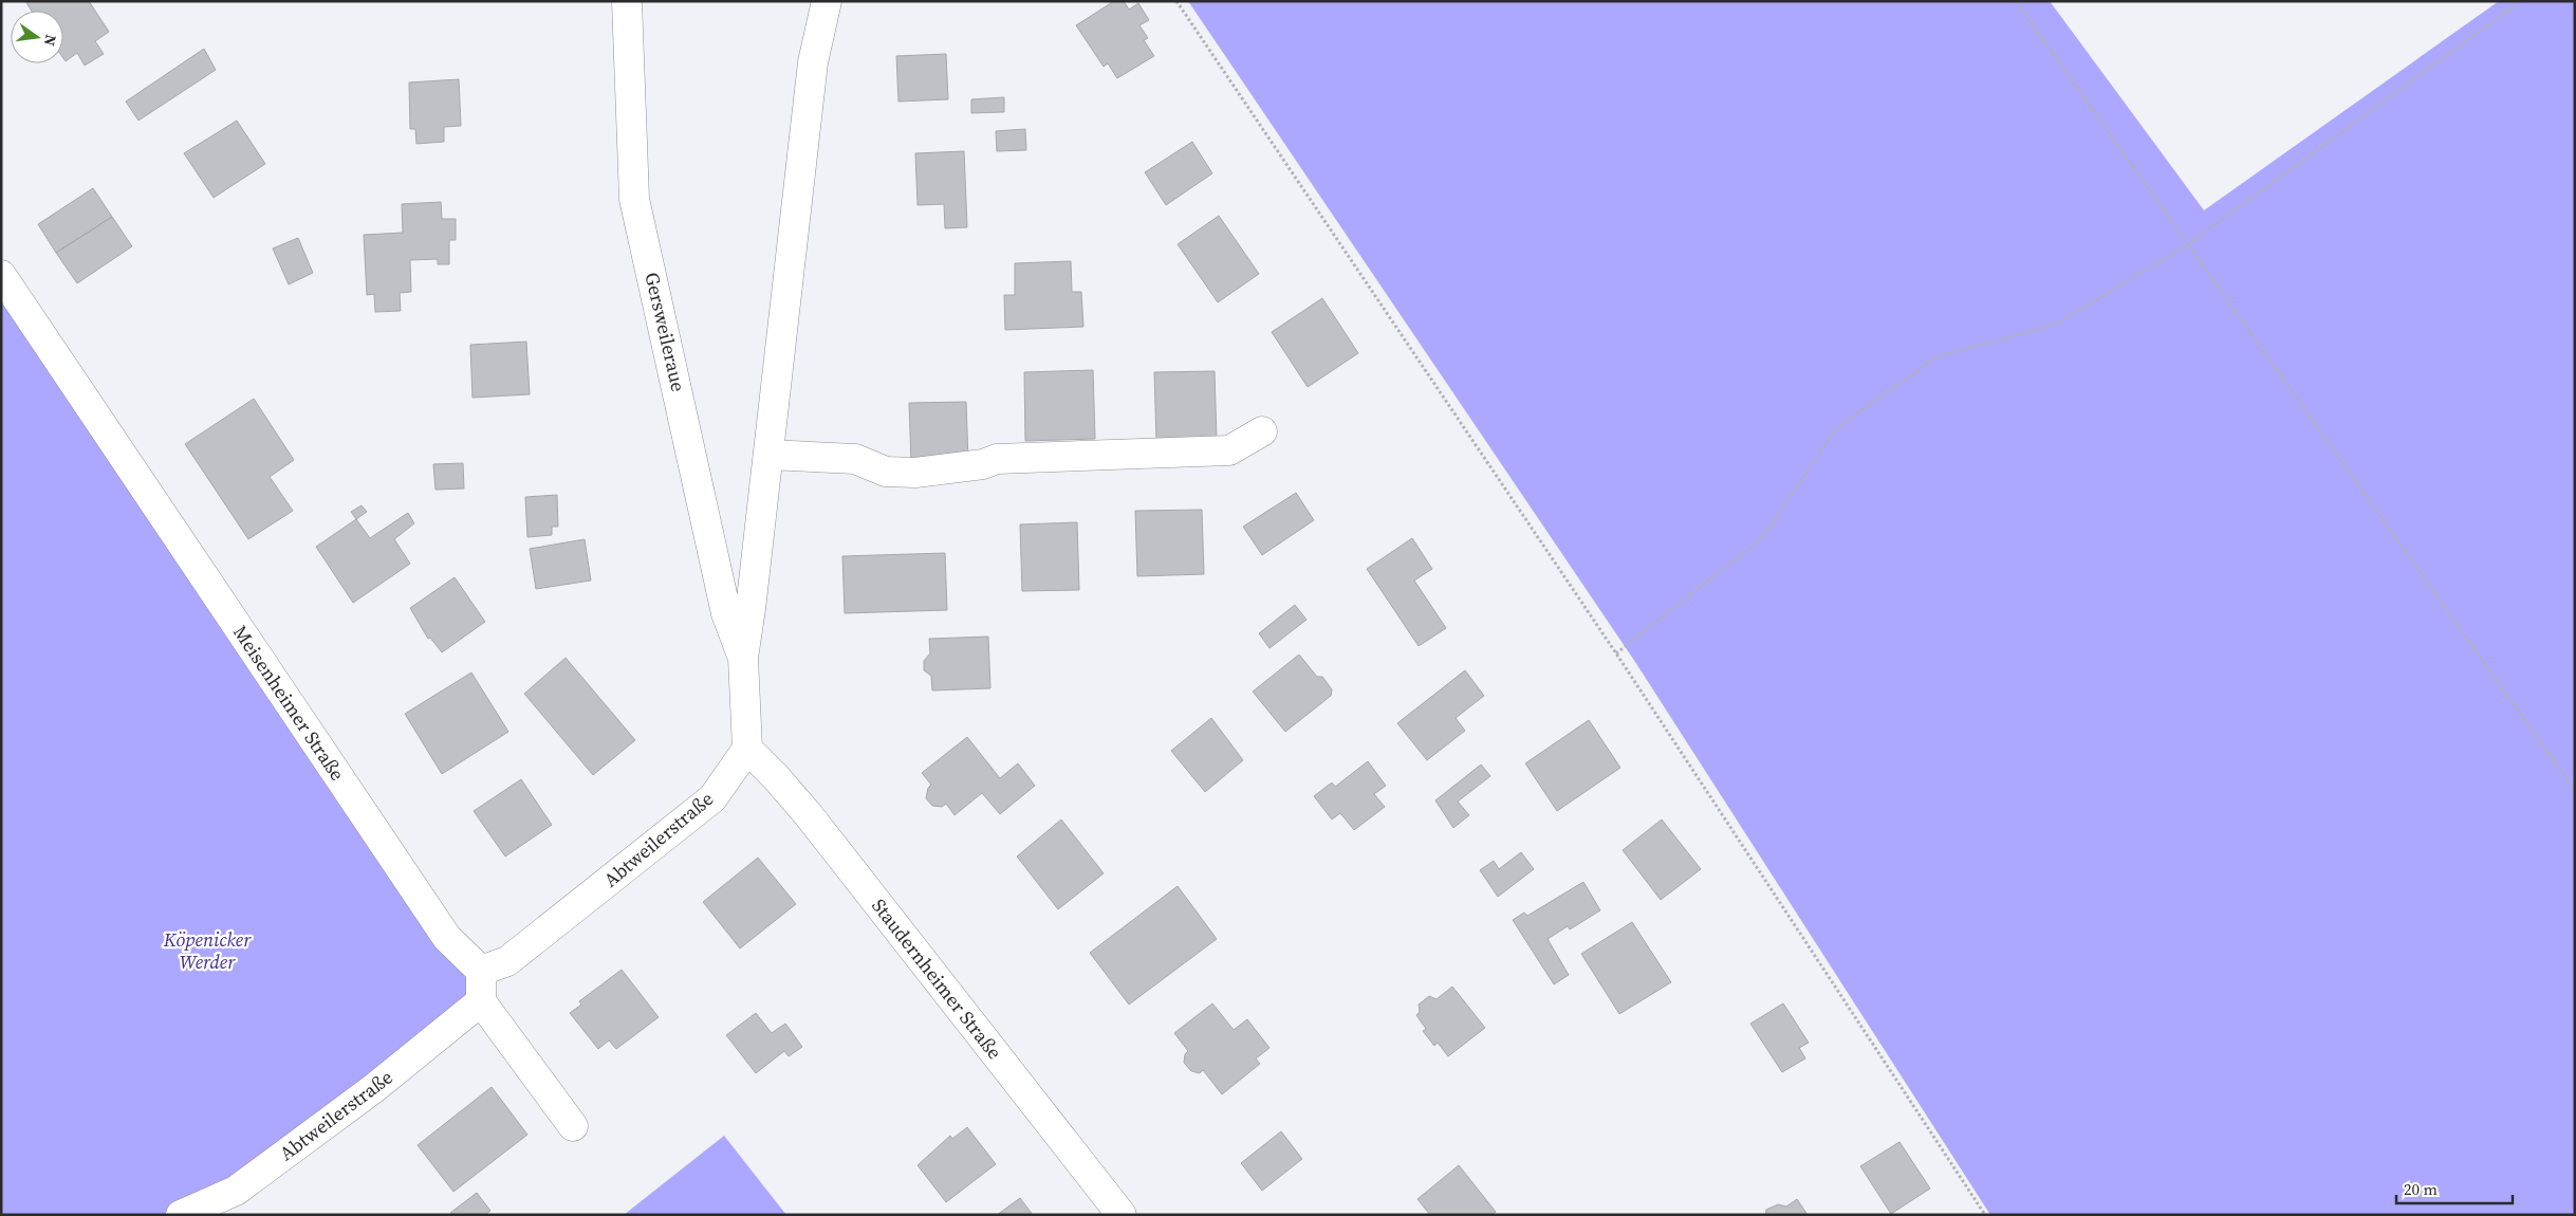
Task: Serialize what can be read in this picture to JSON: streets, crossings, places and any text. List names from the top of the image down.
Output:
{
  "streets": {
    "street": [
      "Gersweileraue",
      "Meisenheimer Straße",
      "Abtweilerstraße",
      "Staudernheimer Straße"
    ]
  },
  "crossings": [
    ["Gersweileraue", "Abtweilerstraße"],
    ["Gersweileraue", "Staudernheimer Straße"],
    ["Meisenheimer Straße", "Abtweilerstraße"],
    ["Abtweilerstraße", "Staudernheimer Straße"]
  ],
  "parks": ["Köpenicker Werder"],
  "scale_bar": "20 m",
  "north": "right"
}
